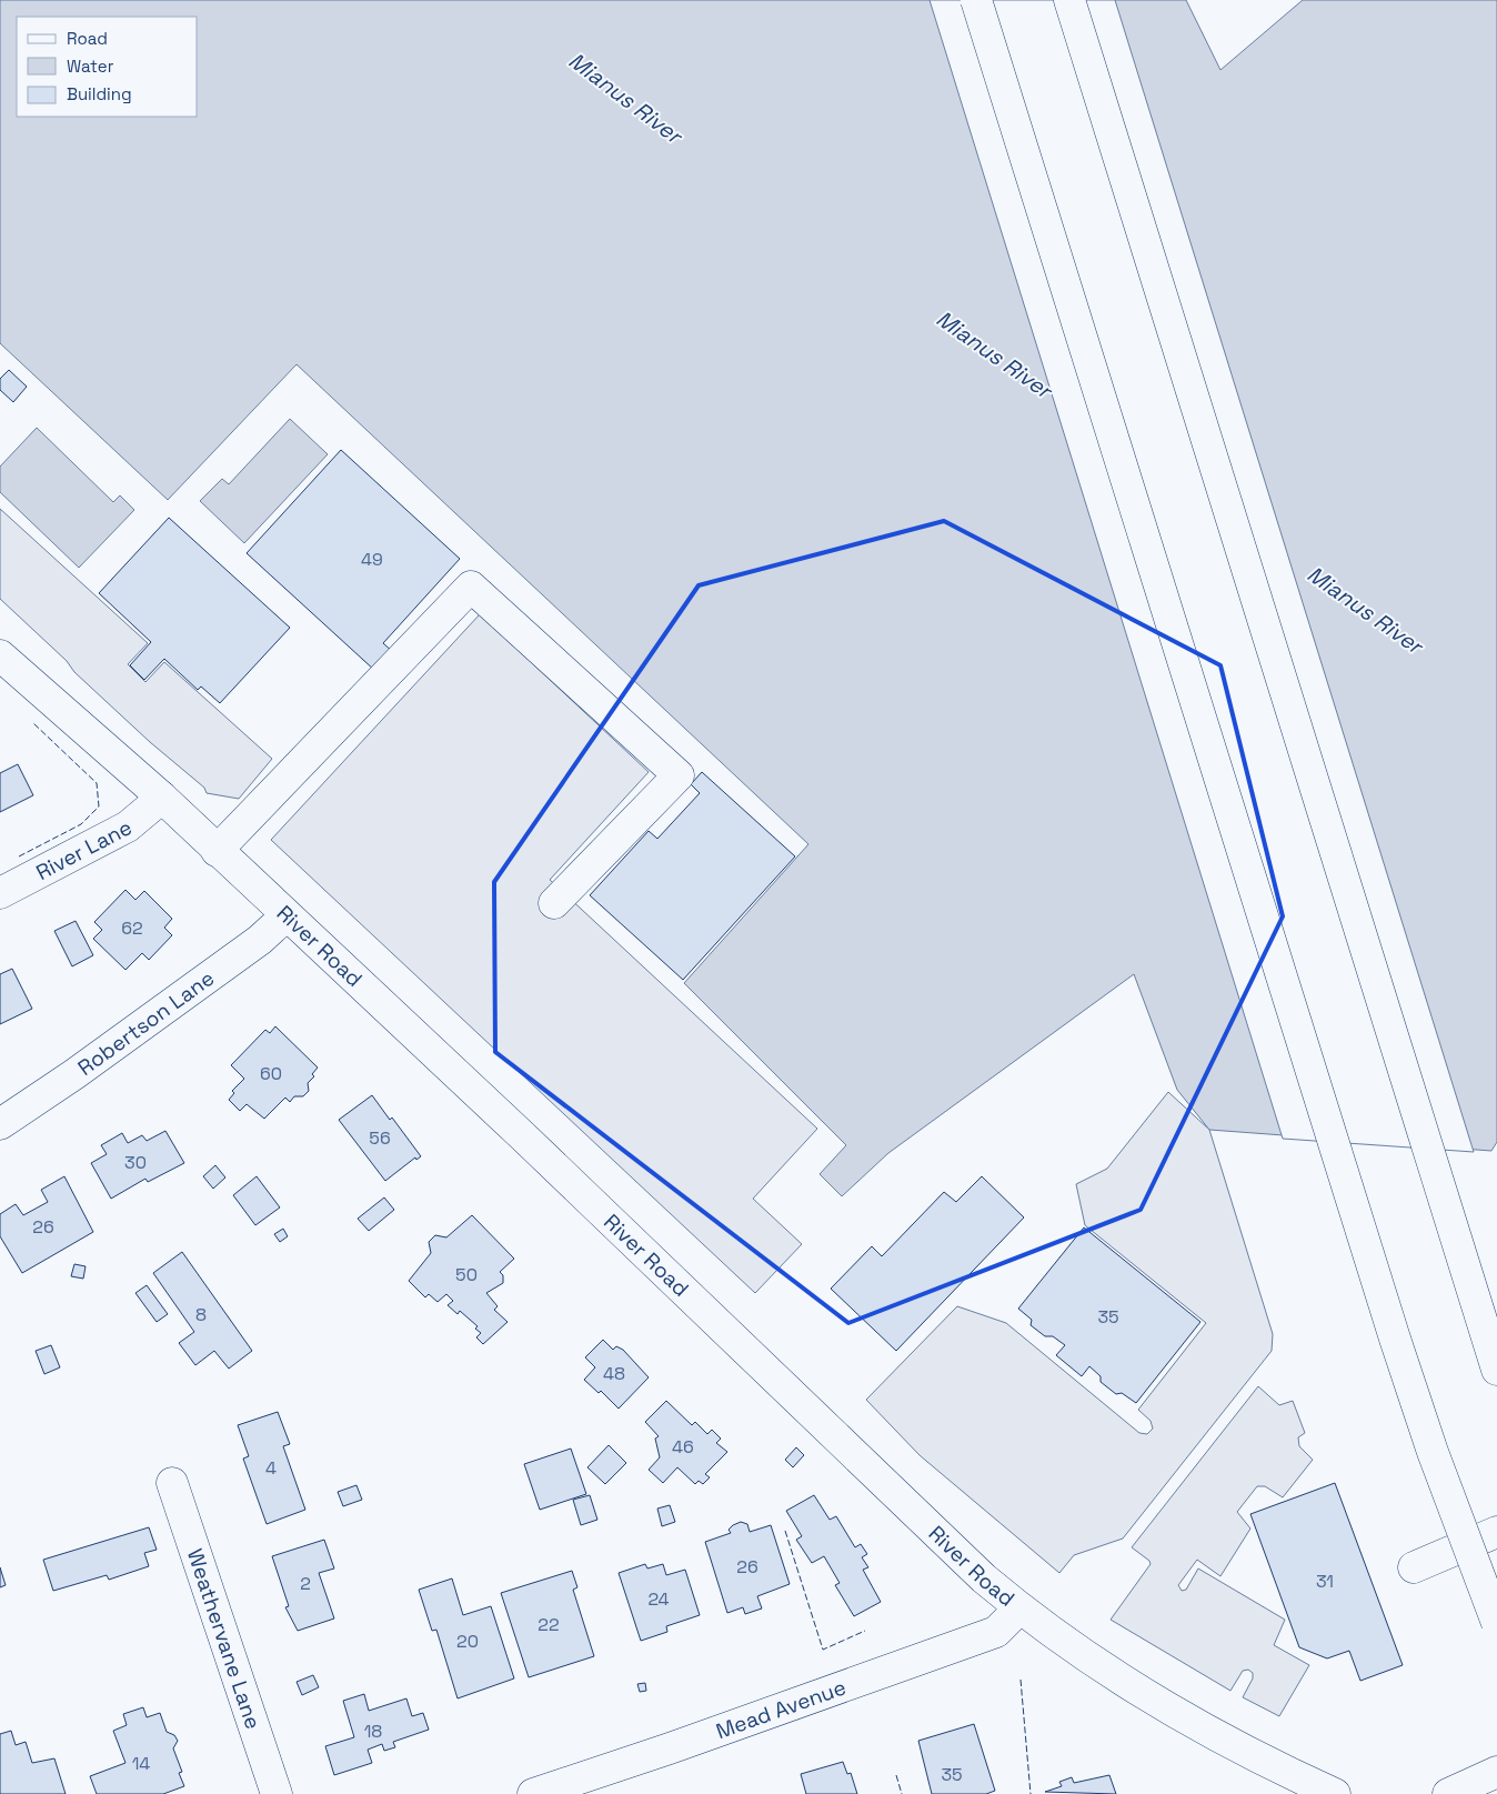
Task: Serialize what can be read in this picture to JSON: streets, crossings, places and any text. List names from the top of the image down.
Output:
{
  "streets": {
    "main road": [
      "River Lane",
      "River Road",
      "Robertson Lane",
      "Weathervane Lane",
      "Mead Avenue"
    ]
  },
  "crossings": [
    ["River Lane", "River Road"],
    ["River Road", "Robertson Lane"],
    ["River Road", "Mead Avenue"]
  ],
  "water": ["Mianus River"],
  "house_numbers": [
    "49",
    "62",
    "60",
    "56",
    "30",
    "26",
    "50",
    "8",
    "35",
    "48",
    "46",
    "4",
    "26",
    "31",
    "2",
    "24",
    "22",
    "20",
    "18",
    "14",
    "35"
  ],
  "legend": ["Road", "Water", "Building"]
}
